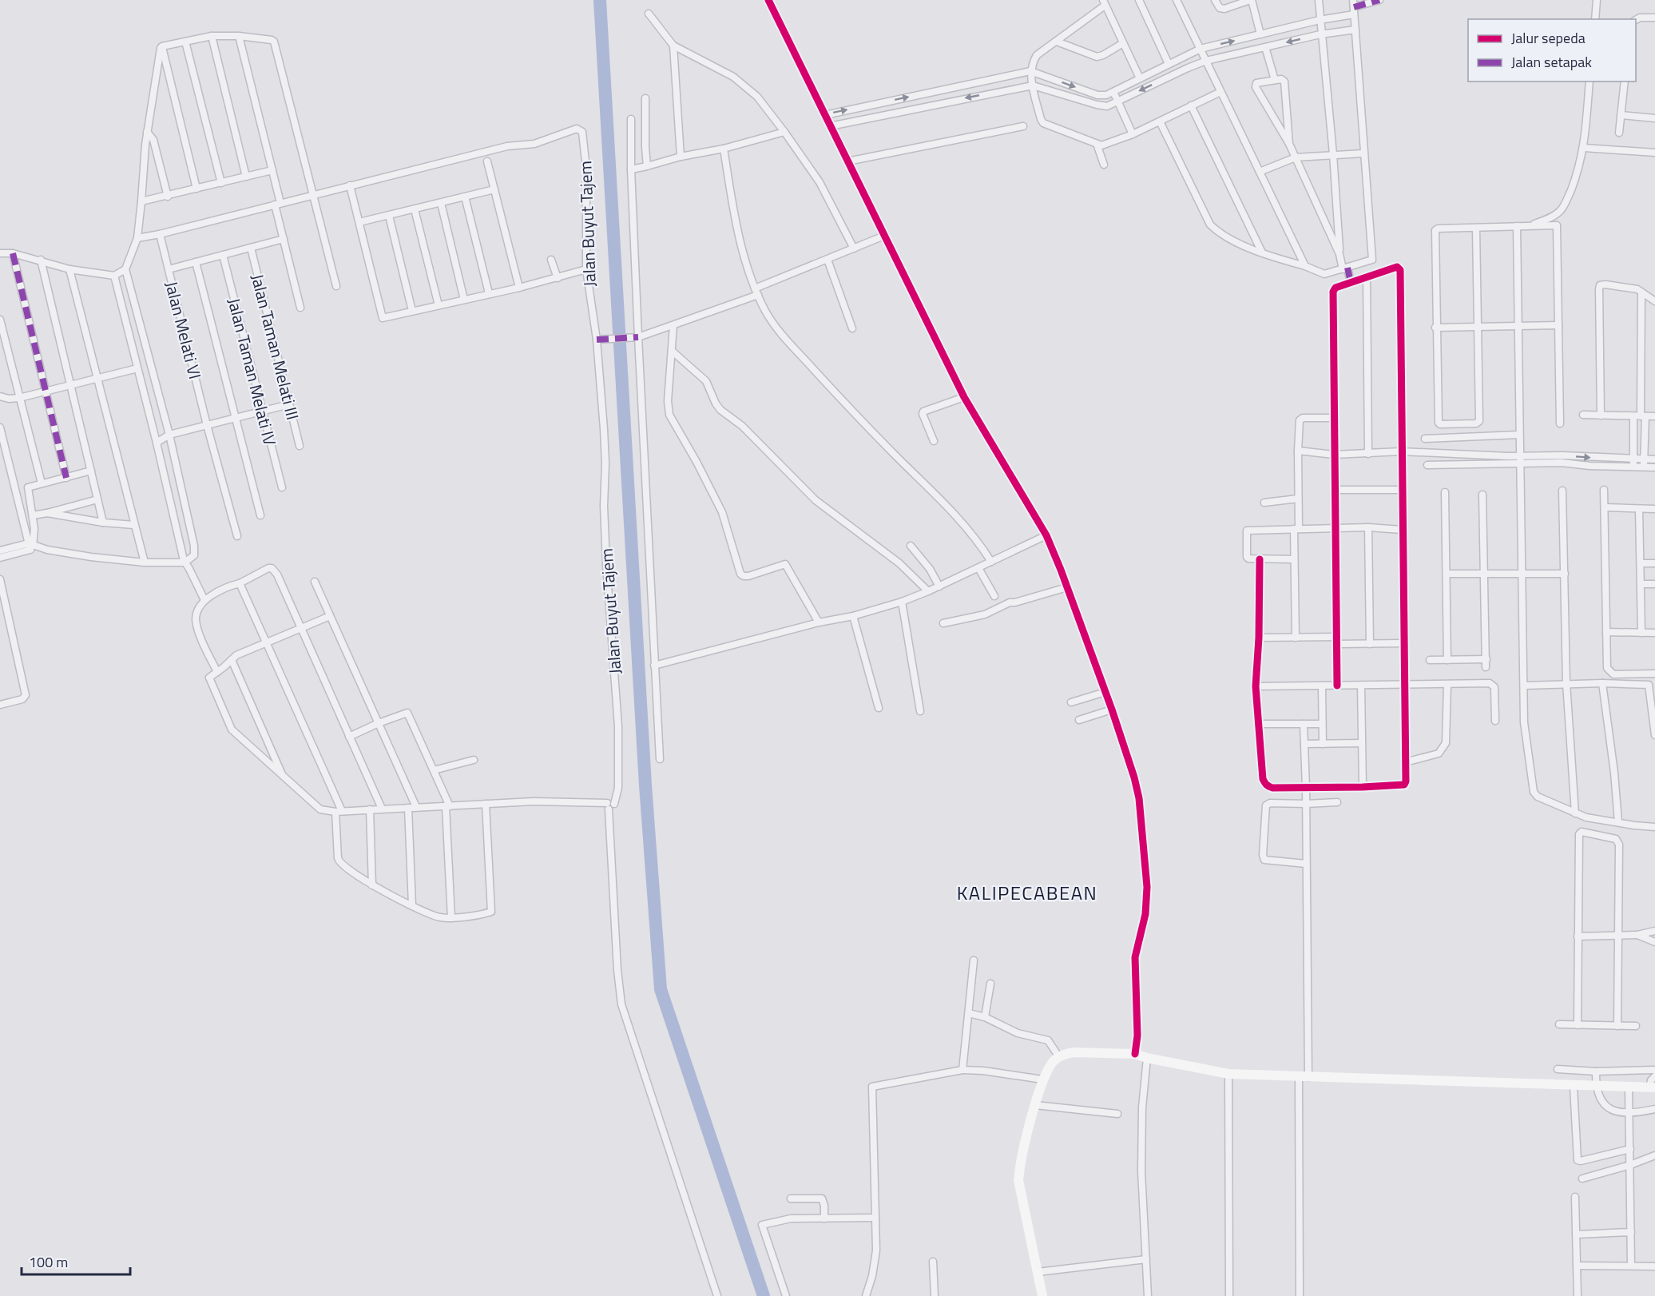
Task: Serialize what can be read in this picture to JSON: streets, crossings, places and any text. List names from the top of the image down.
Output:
{
  "streets": {
    "street": [
      "Jalan Buyut Tajem",
      "Jalan Melati VI",
      "Jalan Taman Melati III",
      "Jalan Taman Melati IV"
    ]
  },
  "crossings": [
    ["Jalan Buyut Tajem", "Jalan Melati VI"]
  ],
  "districts": ["KALIPECABEAN"],
  "legend": ["Jalur sepeda", "Jalan setapak"],
  "scale_bar": "100 m"
}
